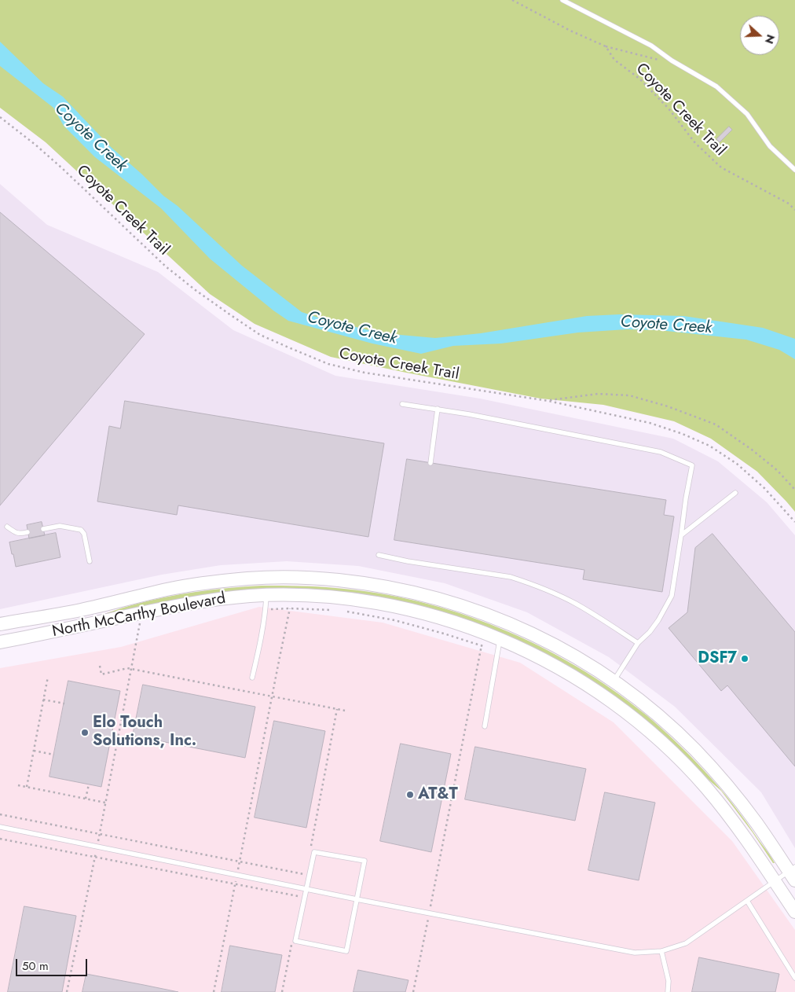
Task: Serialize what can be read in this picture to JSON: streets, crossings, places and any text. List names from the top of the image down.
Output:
{
  "streets": {
    "main road": ["North McCarthy Boulevard"],
    "path": ["Coyote Creek Trail"]
  },
  "water": ["Coyote Creek"],
  "places": ["DSF7", "Elo Touch Solutions, Inc.", "AT&T"],
  "scale_bar": "50 m",
  "north": "right"
}
